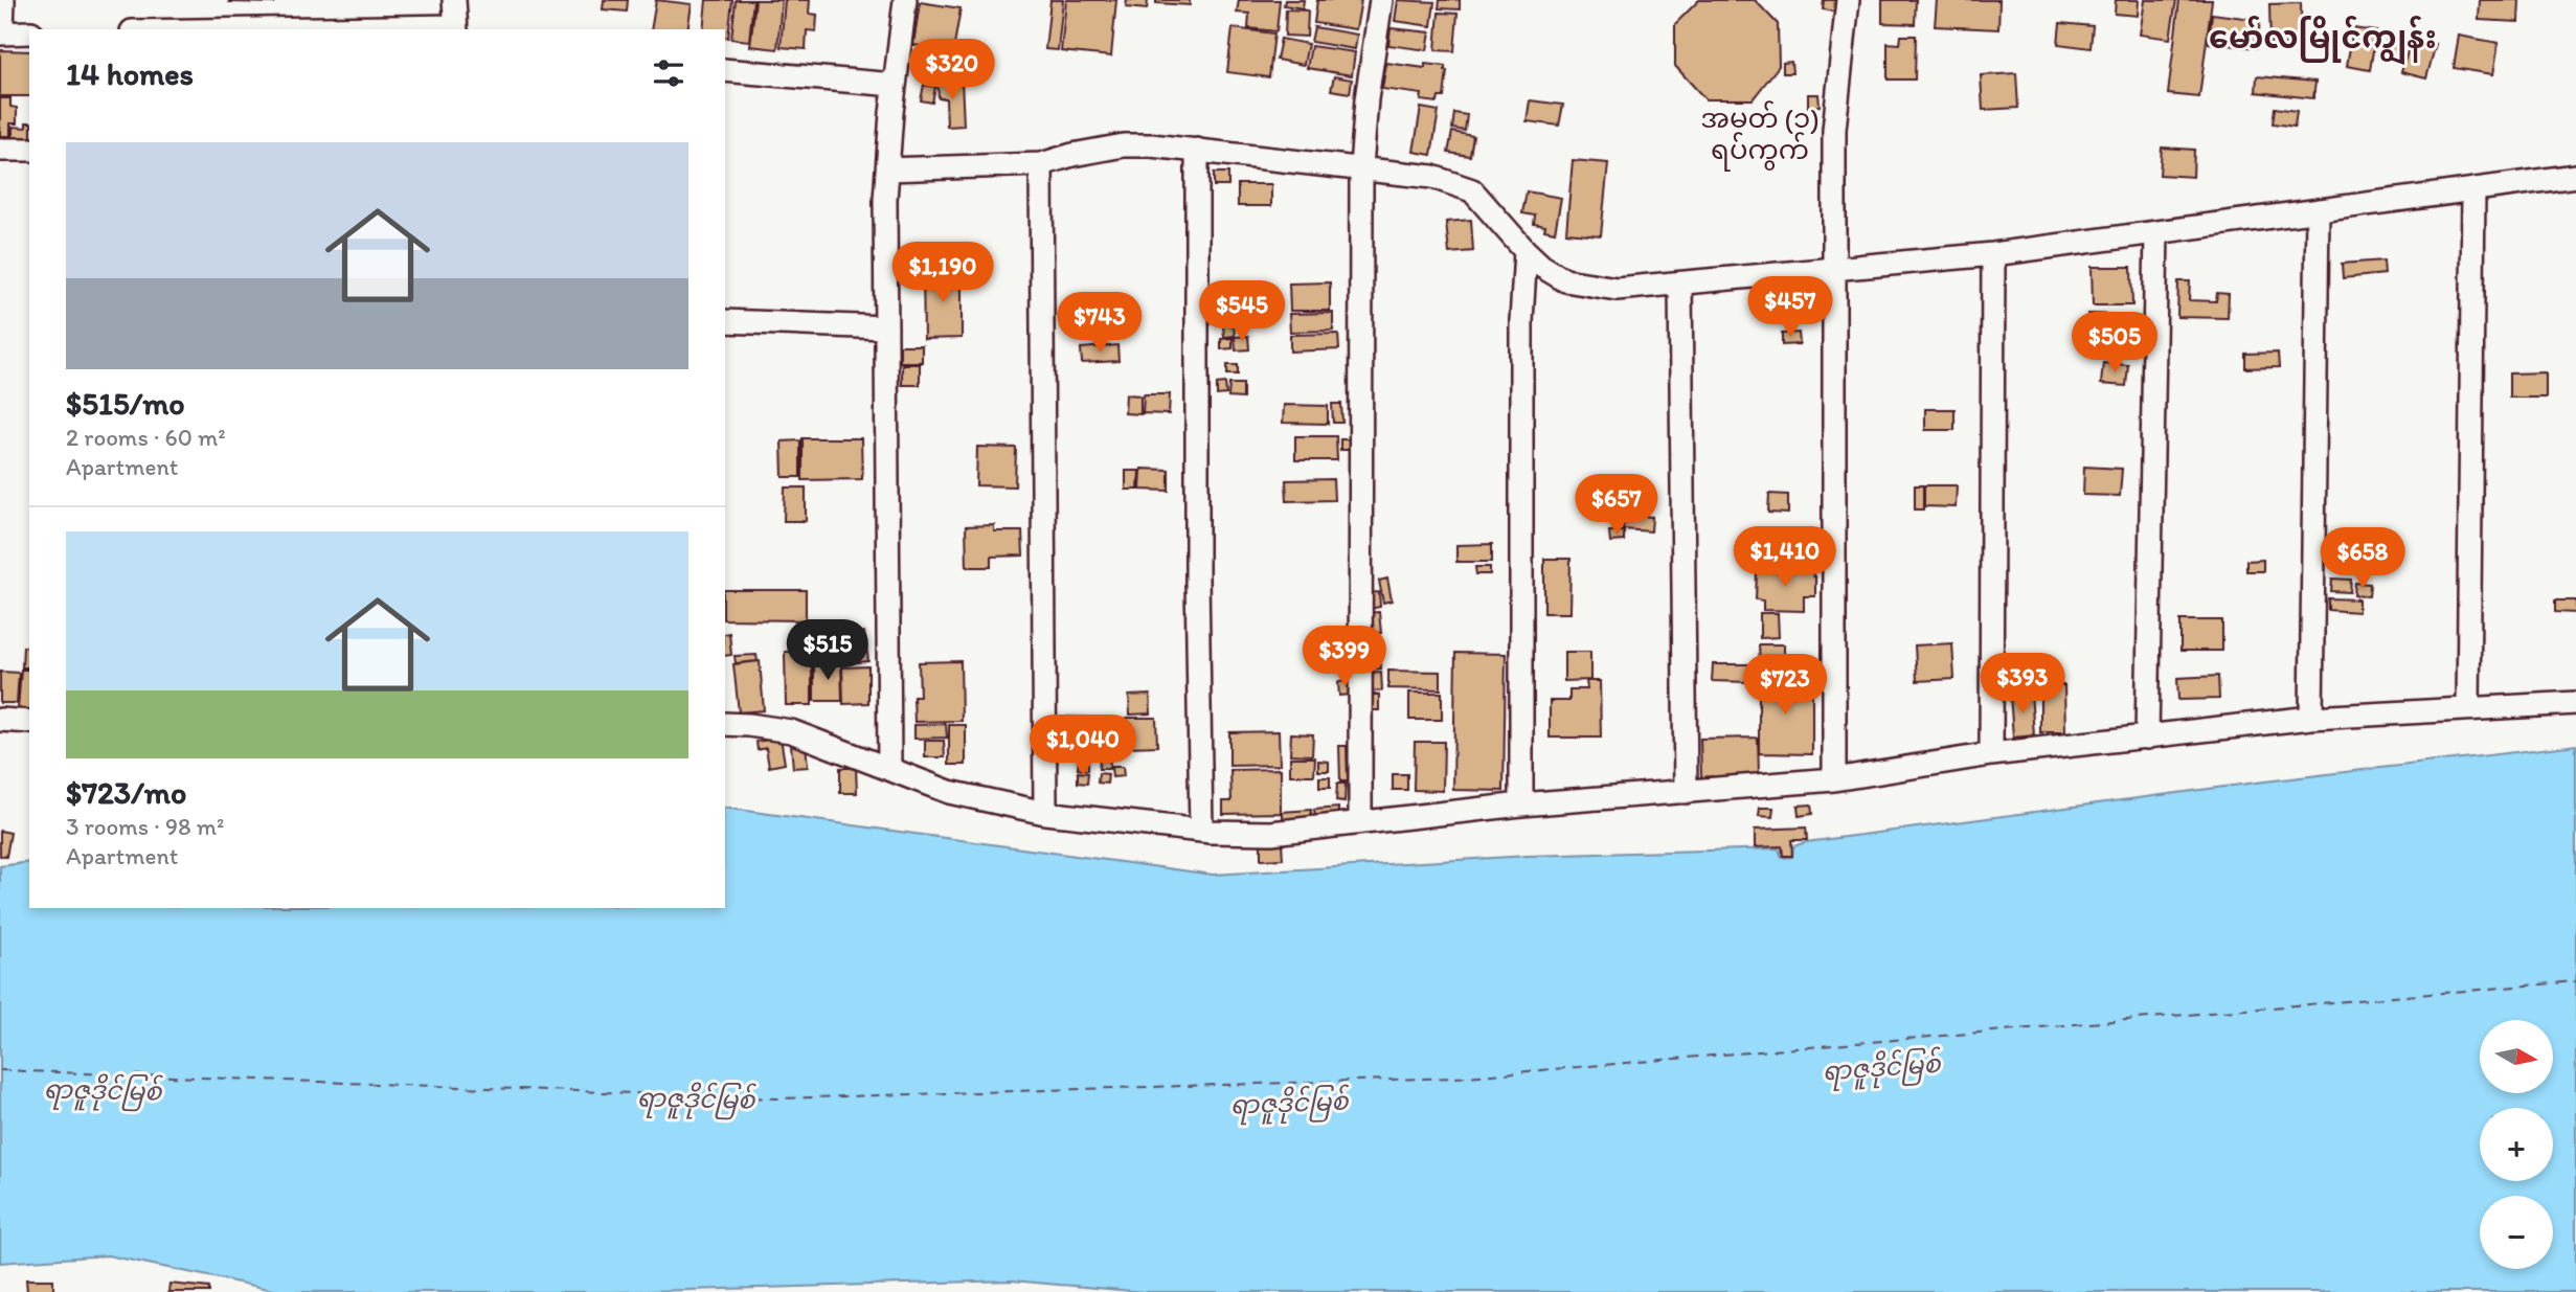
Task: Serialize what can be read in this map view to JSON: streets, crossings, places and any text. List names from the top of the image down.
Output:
{
  "districts": ["မော်လမြိုင်ကျွန်း", "အမှတ် (၁) ရပ်ကွက်"],
  "water": ["ရာဇူဒိုင်မြစ်"],
  "north": "right",
  "page": {
    "heading": "14 homes",
    "price": [
      "$320",
      "$1,190",
      "$457",
      "$545",
      "$743",
      "$505",
      "$657",
      "$1,410",
      "$658",
      "$515",
      "$399",
      "$393",
      "$723",
      "$1,040"
    ],
    "list": [
      {
        "name": "$515/mo",
        "note": "2 rooms · 60 m² · Apartment"
      },
      {
        "name": "$723/mo",
        "note": "3 rooms · 98 m² · Apartment"
      }
    ],
    "map_buttons": ["+", "−"]
  }
}
